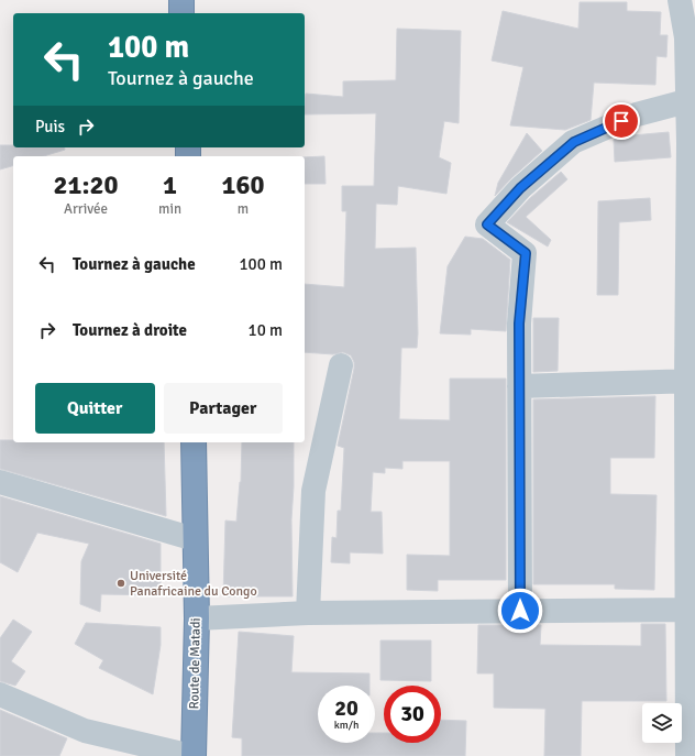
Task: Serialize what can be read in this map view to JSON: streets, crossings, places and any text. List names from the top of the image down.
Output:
{
  "streets": {
    "highway": ["Route de Matadi"]
  },
  "places": ["Université Panafricaine du Congo"],
  "page": {
    "turn": ["100 m", "Tournez à gauche"],
    "then": "Puis",
    "eta": [
      "21:20",
      "Arrivée",
      "1",
      "min",
      "160",
      "m"
    ],
    "list": [
      {
        "name": "Tournez à gauche",
        "value": "100 m"
      },
      {
        "name": "Tournez à droite",
        "value": "10 m"
      }
    ],
    "buttons": ["Quitter", "Partager"],
    "speed": "20 km/h",
    "limit": "30"
  }
}
